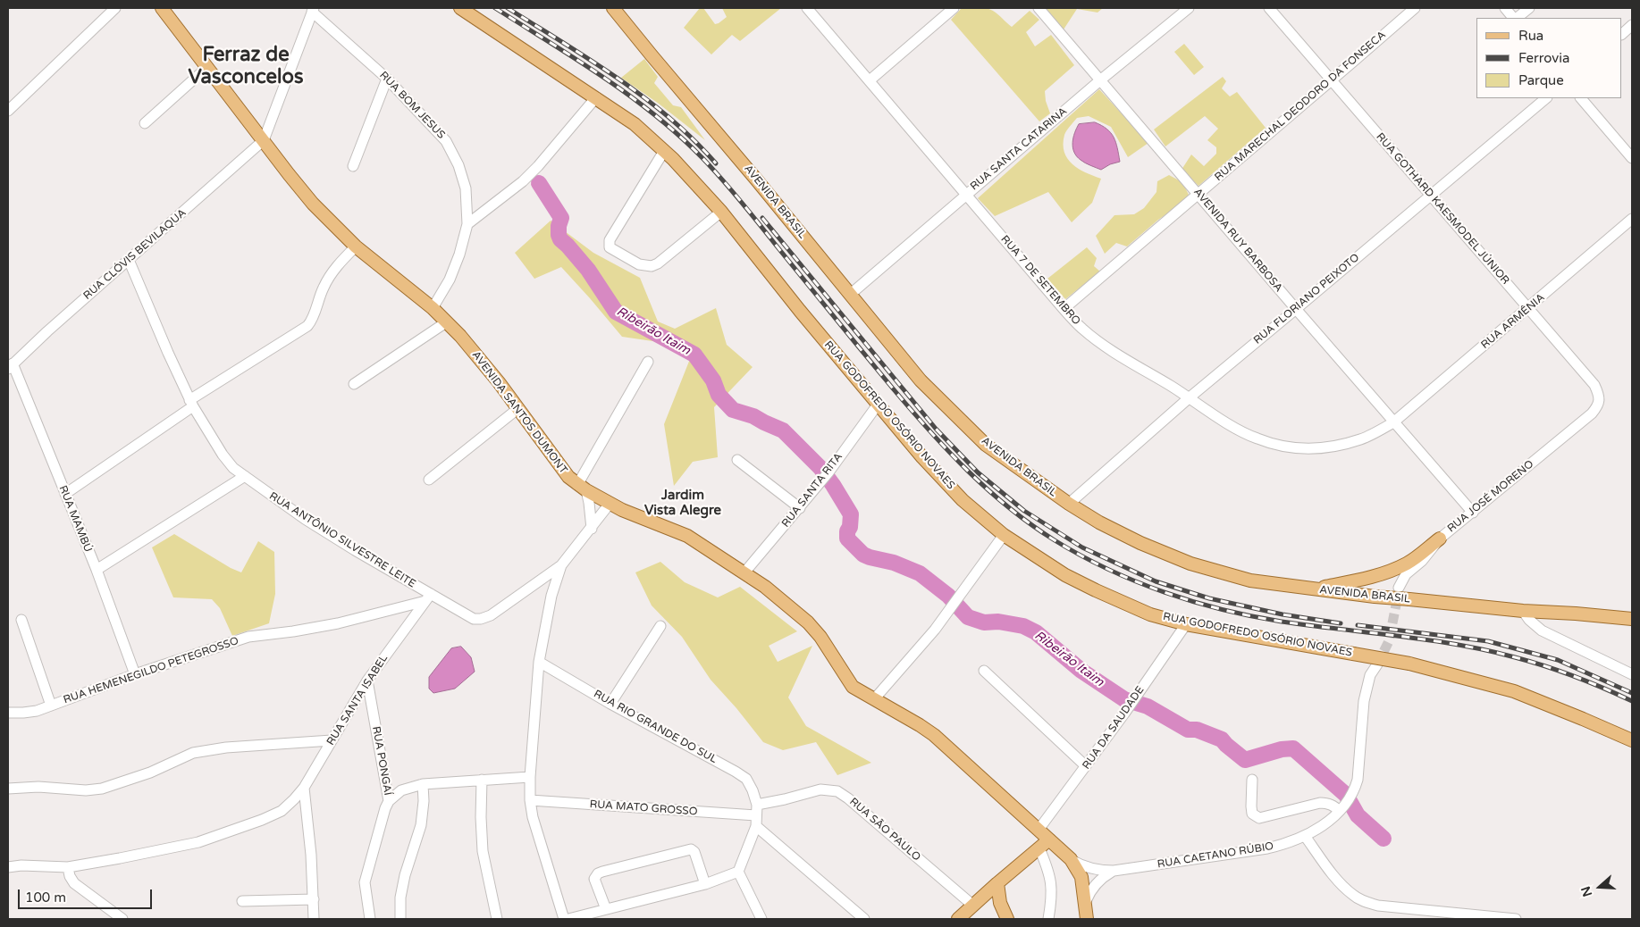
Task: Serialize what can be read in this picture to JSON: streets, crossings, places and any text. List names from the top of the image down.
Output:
{
  "streets": {
    "main road": ["AVENIDA BRASIL", "AVENIDA SANTOS DUMONT", "RUA GODOFREDO OSÓRIO NOVAES"],
    "street": [
      "RUA BOM JESUS",
      "RUA MARECHAL DEODORO DA FONSECA",
      "RUA SANTA CATARINA",
      "RUA GOTHARD KAESMODEL JÚNIOR",
      "AVENIDA RUY BARBOSA",
      "RUA CLÓVIS BEVILAQUA",
      "RUA 7 DE SETEMBRO",
      "RUA FLORIANO PEIXOTO",
      "RUA ARMÊNIA",
      "RUA SANTA RITA",
      "RUA JOSÉ MORENO",
      "RUA MAMBÚ",
      "RUA ANTÔNIO SILVESTRE LEITE",
      "RUA HEMENEGILDO PETEGROSSO",
      "RUA SANTA ISABEL",
      "RUA RIO GRANDE DO SUL",
      "RUA DA SAUDADE",
      "RUA PONGAÍ",
      "RUA MATO GROSSO",
      "RUA SÃO PAULO",
      "RUA CAETANO RÚBIO"
    ]
  },
  "crossings": [
    ["RUA BOM JESUS", "AVENIDA SANTOS DUMONT"],
    ["RUA MARECHAL DEODORO DA FONSECA", "RUA GOTHARD KAESMODEL JÚNIOR"],
    ["RUA MARECHAL DEODORO DA FONSECA", "AVENIDA RUY BARBOSA"],
    ["RUA MARECHAL DEODORO DA FONSECA", "RUA 7 DE SETEMBRO"],
    ["RUA SANTA CATARINA", "AVENIDA BRASIL"],
    ["RUA SANTA CATARINA", "AVENIDA RUY BARBOSA"],
    ["RUA SANTA CATARINA", "RUA 7 DE SETEMBRO"],
    ["AVENIDA BRASIL", "RUA FLORIANO PEIXOTO"],
    ["RUA GOTHARD KAESMODEL JÚNIOR", "RUA FLORIANO PEIXOTO"],
    ["RUA GOTHARD KAESMODEL JÚNIOR", "RUA ARMÊNIA"],
    ["RUA GOTHARD KAESMODEL JÚNIOR", "RUA JOSÉ MORENO"],
    ["AVENIDA RUY BARBOSA", "RUA 7 DE SETEMBRO"],
    ["AVENIDA RUY BARBOSA", "RUA FLORIANO PEIXOTO"],
    ["AVENIDA RUY BARBOSA", "RUA ARMÊNIA"],
    ["AVENIDA RUY BARBOSA", "RUA JOSÉ MORENO"],
    ["RUA CLÓVIS BEVILAQUA", "AVENIDA SANTOS DUMONT"],
    ["RUA CLÓVIS BEVILAQUA", "RUA MAMBÚ"],
    ["RUA CLÓVIS BEVILAQUA", "RUA ANTÔNIO SILVESTRE LEITE"],
    ["RUA 7 DE SETEMBRO", "RUA FLORIANO PEIXOTO"],
    ["RUA 7 DE SETEMBRO", "RUA ARMÊNIA"],
    ["AVENIDA SANTOS DUMONT", "RUA SANTA RITA"],
    ["AVENIDA SANTOS DUMONT", "RUA DA SAUDADE"],
    ["AVENIDA SANTOS DUMONT", "RUA CAETANO RÚBIO"],
    ["RUA GODOFREDO OSÓRIO NOVAES", "RUA SANTA RITA"],
    ["RUA GODOFREDO OSÓRIO NOVAES", "RUA DA SAUDADE"],
    ["RUA MAMBÚ", "RUA HEMENEGILDO PETEGROSSO"],
    ["RUA ANTÔNIO SILVESTRE LEITE", "RUA HEMENEGILDO PETEGROSSO"],
    ["RUA ANTÔNIO SILVESTRE LEITE", "RUA SANTA ISABEL"],
    ["RUA HEMENEGILDO PETEGROSSO", "RUA SANTA ISABEL"],
    ["RUA SANTA ISABEL", "RUA PONGAÍ"],
    ["RUA RIO GRANDE DO SUL", "RUA SÃO PAULO"]
  ],
  "districts": ["Ferraz de Vasconcelos", "Jardim Vista Alegre"],
  "water": ["Ribeirão Itaim"],
  "legend": ["Rua", "Ferrovia", "Parque"],
  "scale_bar": "100 m",
  "north": "left"
}
